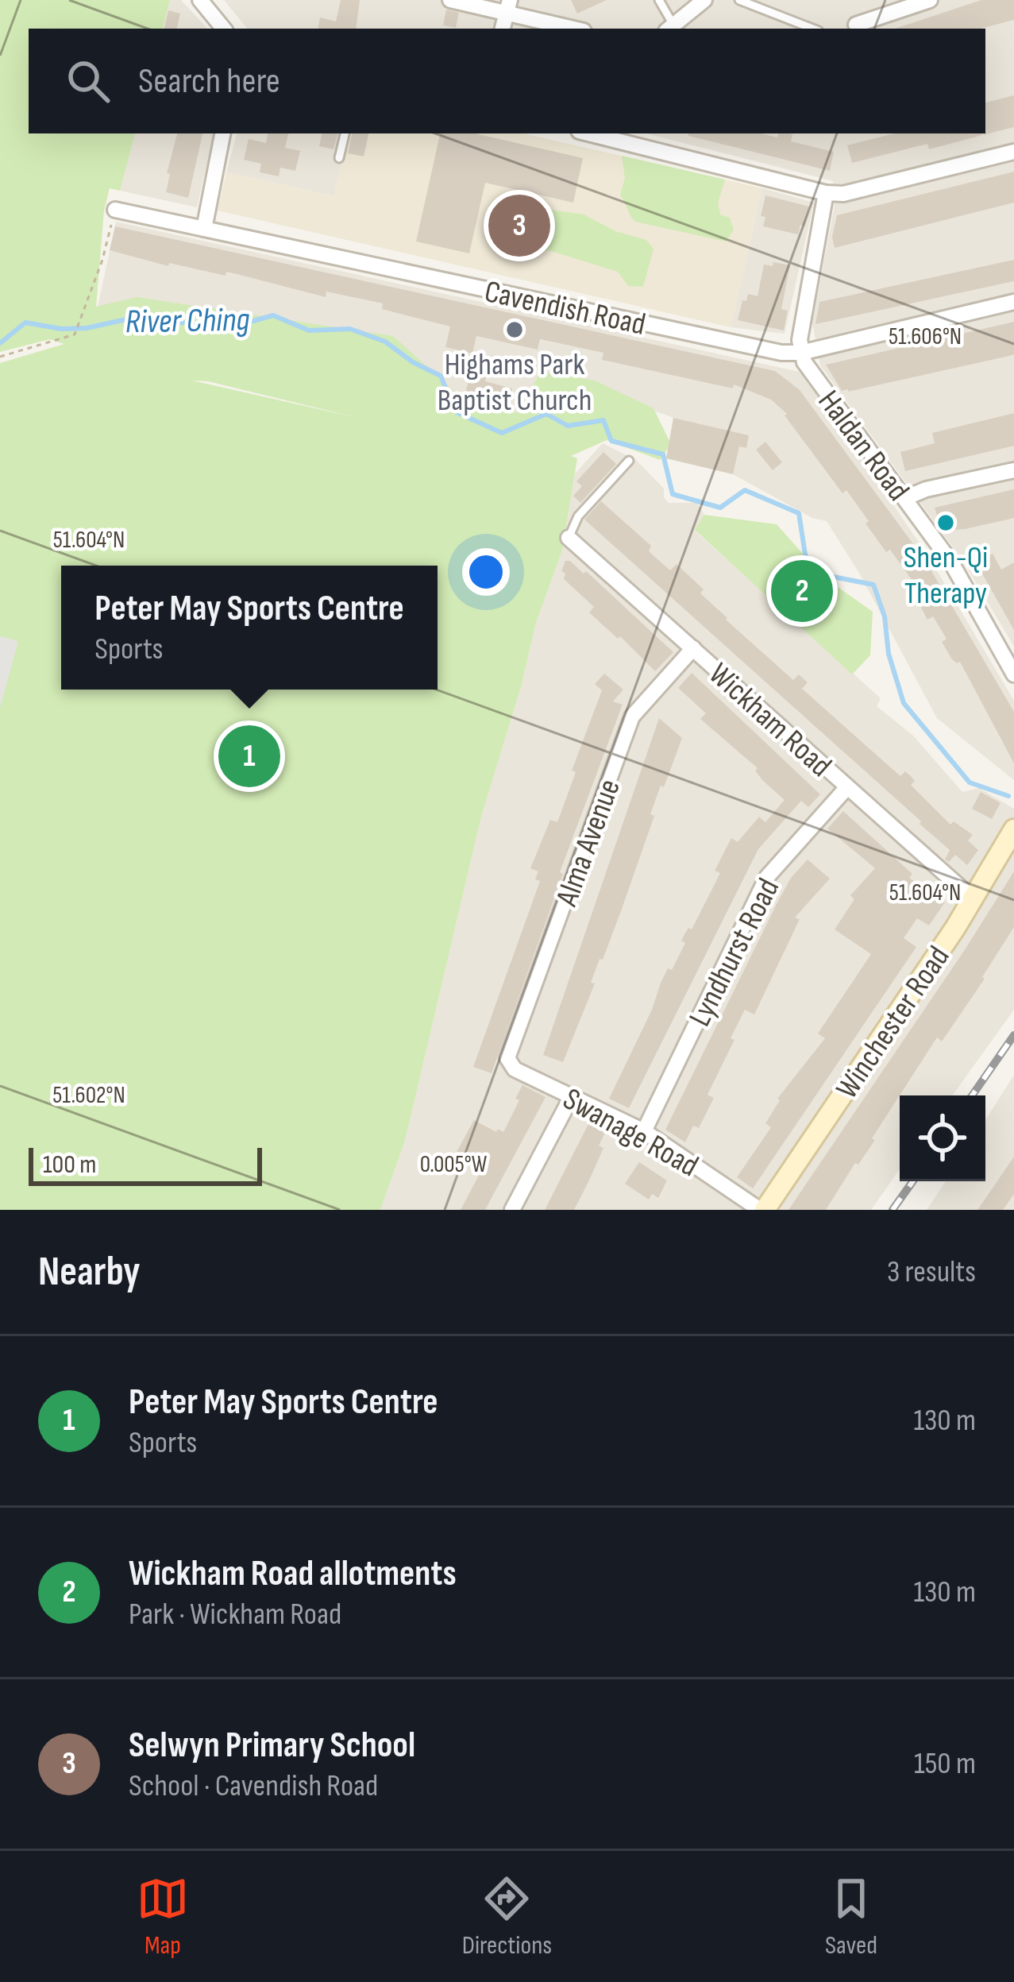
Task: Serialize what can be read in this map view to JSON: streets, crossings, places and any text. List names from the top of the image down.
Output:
{
  "streets": {
    "main road": ["Winchester Road"],
    "street": [
      "Cavendish Road",
      "Haldan Road",
      "Wickham Road",
      "Alma Avenue",
      "Lyndhurst Road",
      "Swanage Road"
    ]
  },
  "crossings": [
    ["Cavendish Road", "Haldan Road"],
    ["Wickham Road", "Alma Avenue"],
    ["Wickham Road", "Lyndhurst Road"],
    ["Wickham Road", "Winchester Road"],
    ["Alma Avenue", "Swanage Road"],
    ["Lyndhurst Road", "Swanage Road"],
    ["Winchester Road", "Swanage Road"]
  ],
  "water": ["River Ching"],
  "places": ["Highams Park Baptist Church", "Shen-Qi Therapy"],
  "scale_bar": "100 m",
  "page": {
    "search": "Search here",
    "pins": ["3", "2", "1"],
    "popup": ["Peter May Sports Centre", "Sports"],
    "scale": "100 m",
    "heading": ["Nearby", "3 results"],
    "list": [
      {
        "mark": "1",
        "name": "Peter May Sports Centre",
        "note": "Sports",
        "value": "130 m"
      },
      {
        "mark": "2",
        "name": "Wickham Road allotments",
        "note": "Park · Wickham Road",
        "value": "130 m"
      },
      {
        "mark": "3",
        "name": "Selwyn Primary School",
        "note": "School · Cavendish Road",
        "value": "150 m"
      }
    ],
    "nav": ["Map", "Directions", "Saved"]
  },
  "coordinates": [
    "51.606°N",
    "51.604°N",
    "51.602°N",
    "0.005°W"
  ]
}
